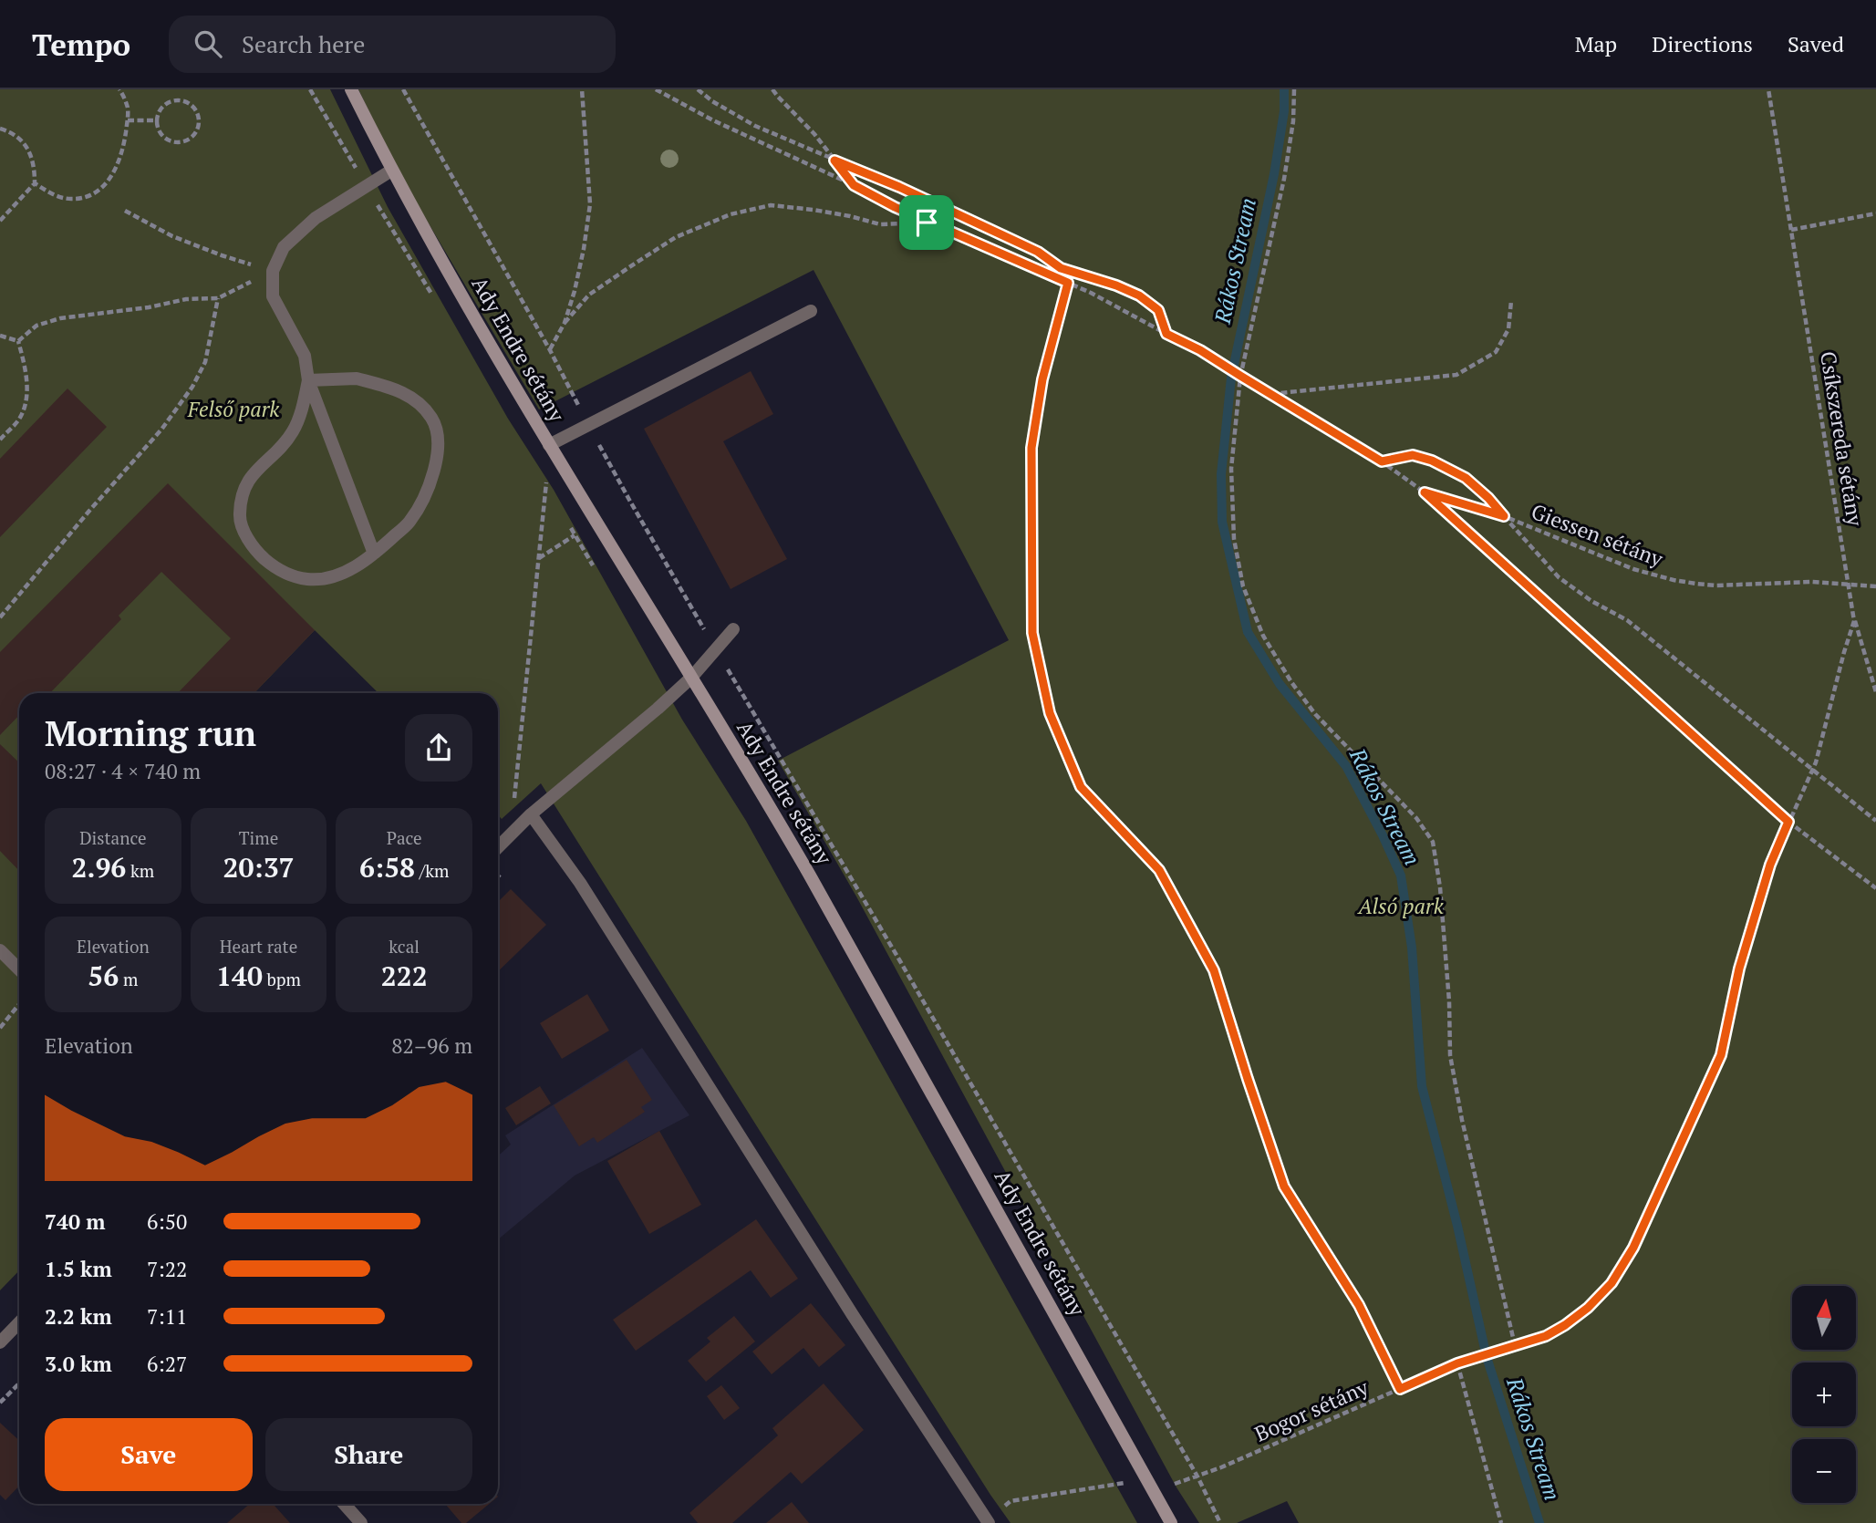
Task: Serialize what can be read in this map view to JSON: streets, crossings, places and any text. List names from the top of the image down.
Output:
{
  "streets": {
    "street": ["Ady Endre sétány"],
    "path": ["Csíkszereda sétány", "Giessen sétány", "Bogor sétány"]
  },
  "crossings": [
    ["Ady Endre sétány", "Bogor sétány"],
    ["Csíkszereda sétány", "Giessen sétány"],
    ["Csíkszereda sétány", "Bogor sétány"]
  ],
  "water": ["Rákos Stream"],
  "parks": ["Felső park", "Alsó park"],
  "north": "top",
  "page": {
    "header": "Tempo",
    "search": "Search here",
    "nav": ["Map", "Directions", "Saved"],
    "heading": ["Morning run", "08:27 · 4 × 740 m"],
    "stats": [
      ["Distance", "2.96 km"],
      ["Time", "20:37"],
      ["Pace", "6:58 /km"],
      ["Elevation", "56 m"],
      ["Heart rate", "140 bpm"],
      ["kcal", "222"]
    ],
    "chart": ["Elevation", "82–96 m"],
    "list": [
      {
        "name": "740 m",
        "note": "6:50"
      },
      {
        "name": "1.5 km",
        "note": "7:22"
      },
      {
        "name": "2.2 km",
        "note": "7:11"
      },
      {
        "name": "3.0 km",
        "note": "6:27"
      }
    ],
    "map_buttons": ["+", "−"],
    "buttons": ["Save", "Share"]
  }
}
